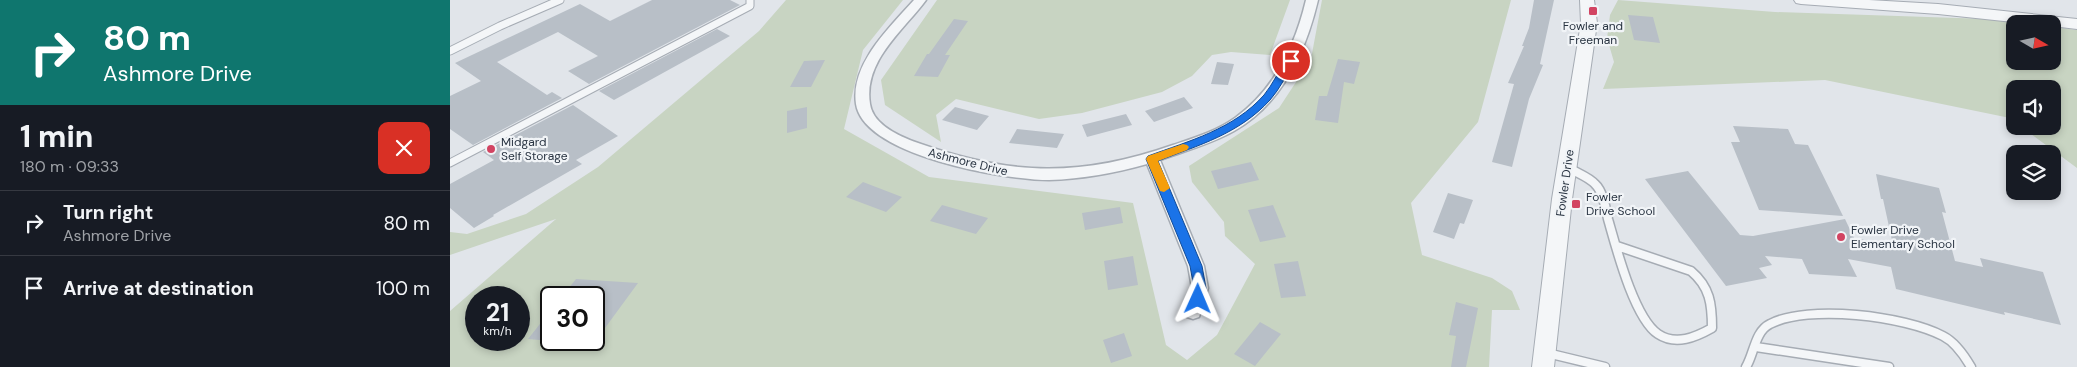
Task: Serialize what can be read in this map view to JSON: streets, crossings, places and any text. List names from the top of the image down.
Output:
{
  "streets": {
    "street": ["Ashmore Drive", "Fowler Drive"]
  },
  "places": {
    "transit": ["Fowler and Freeman", "Fowler Drive School"],
    "other": ["Midgard Self Storage", "Fowler Drive Elementary School"]
  },
  "north": "right",
  "page": {
    "turn": ["80 m", "Ashmore Drive"],
    "heading": ["1 min", "180 m · 09:33"],
    "list": [
      {
        "name": "Turn right",
        "note": "Ashmore Drive",
        "value": "80 m"
      },
      {
        "name": "Arrive at destination",
        "value": "100 m"
      }
    ],
    "speed": "21 km/h",
    "limit": "30"
  }
}
